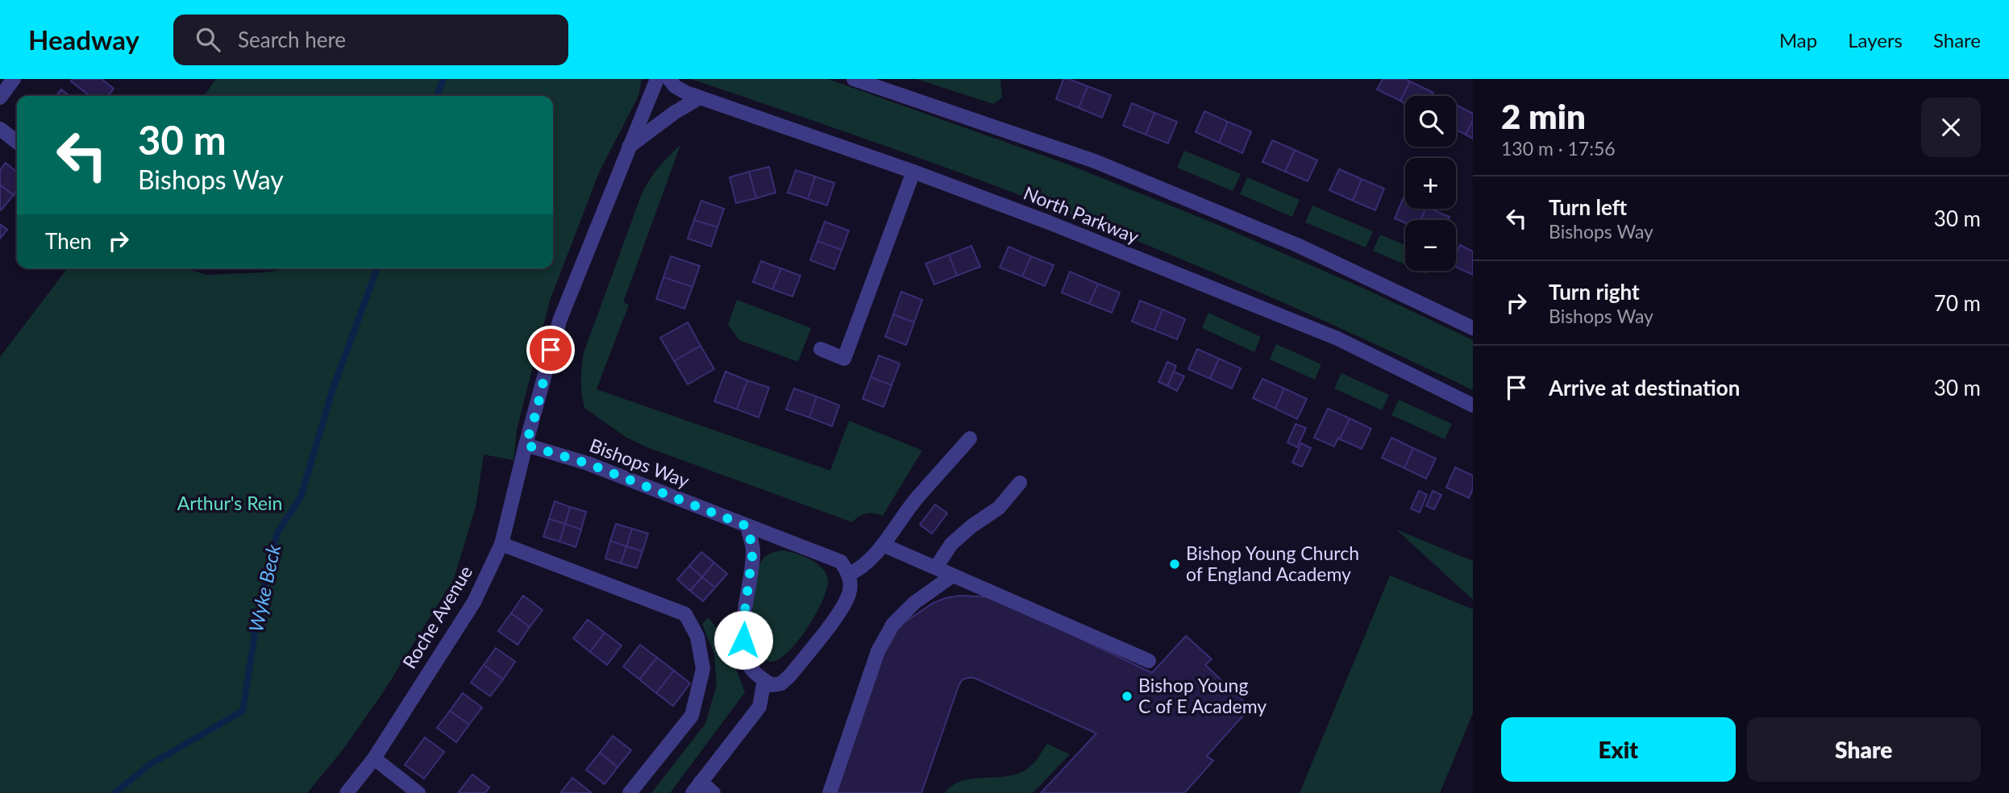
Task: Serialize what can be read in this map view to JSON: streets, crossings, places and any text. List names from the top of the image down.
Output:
{
  "streets": {
    "street": ["North Parkway", "Bishops Way", "Roche Avenue"]
  },
  "crossings": [
    ["Bishops Way", "Roche Avenue"]
  ],
  "water": ["Wyke Beck"],
  "parks": ["Arthur's Rein"],
  "places": ["Bishop Young Church of England Academy", "Bishop Young C of E Academy"],
  "page": {
    "header": "Headway",
    "search": "Search here",
    "nav": ["Map", "Layers", "Share"],
    "heading": ["2 min", "130 m · 17:56"],
    "map_buttons": ["+", "−"],
    "turn": ["30 m", "Bishops Way"],
    "list": [
      {
        "name": "Turn left",
        "note": "Bishops Way",
        "value": "30 m"
      },
      {
        "name": "Turn right",
        "note": "Bishops Way",
        "value": "70 m"
      },
      {
        "name": "Arrive at destination",
        "value": "30 m"
      }
    ],
    "then": "Then",
    "buttons": ["Exit", "Share"]
  }
}
